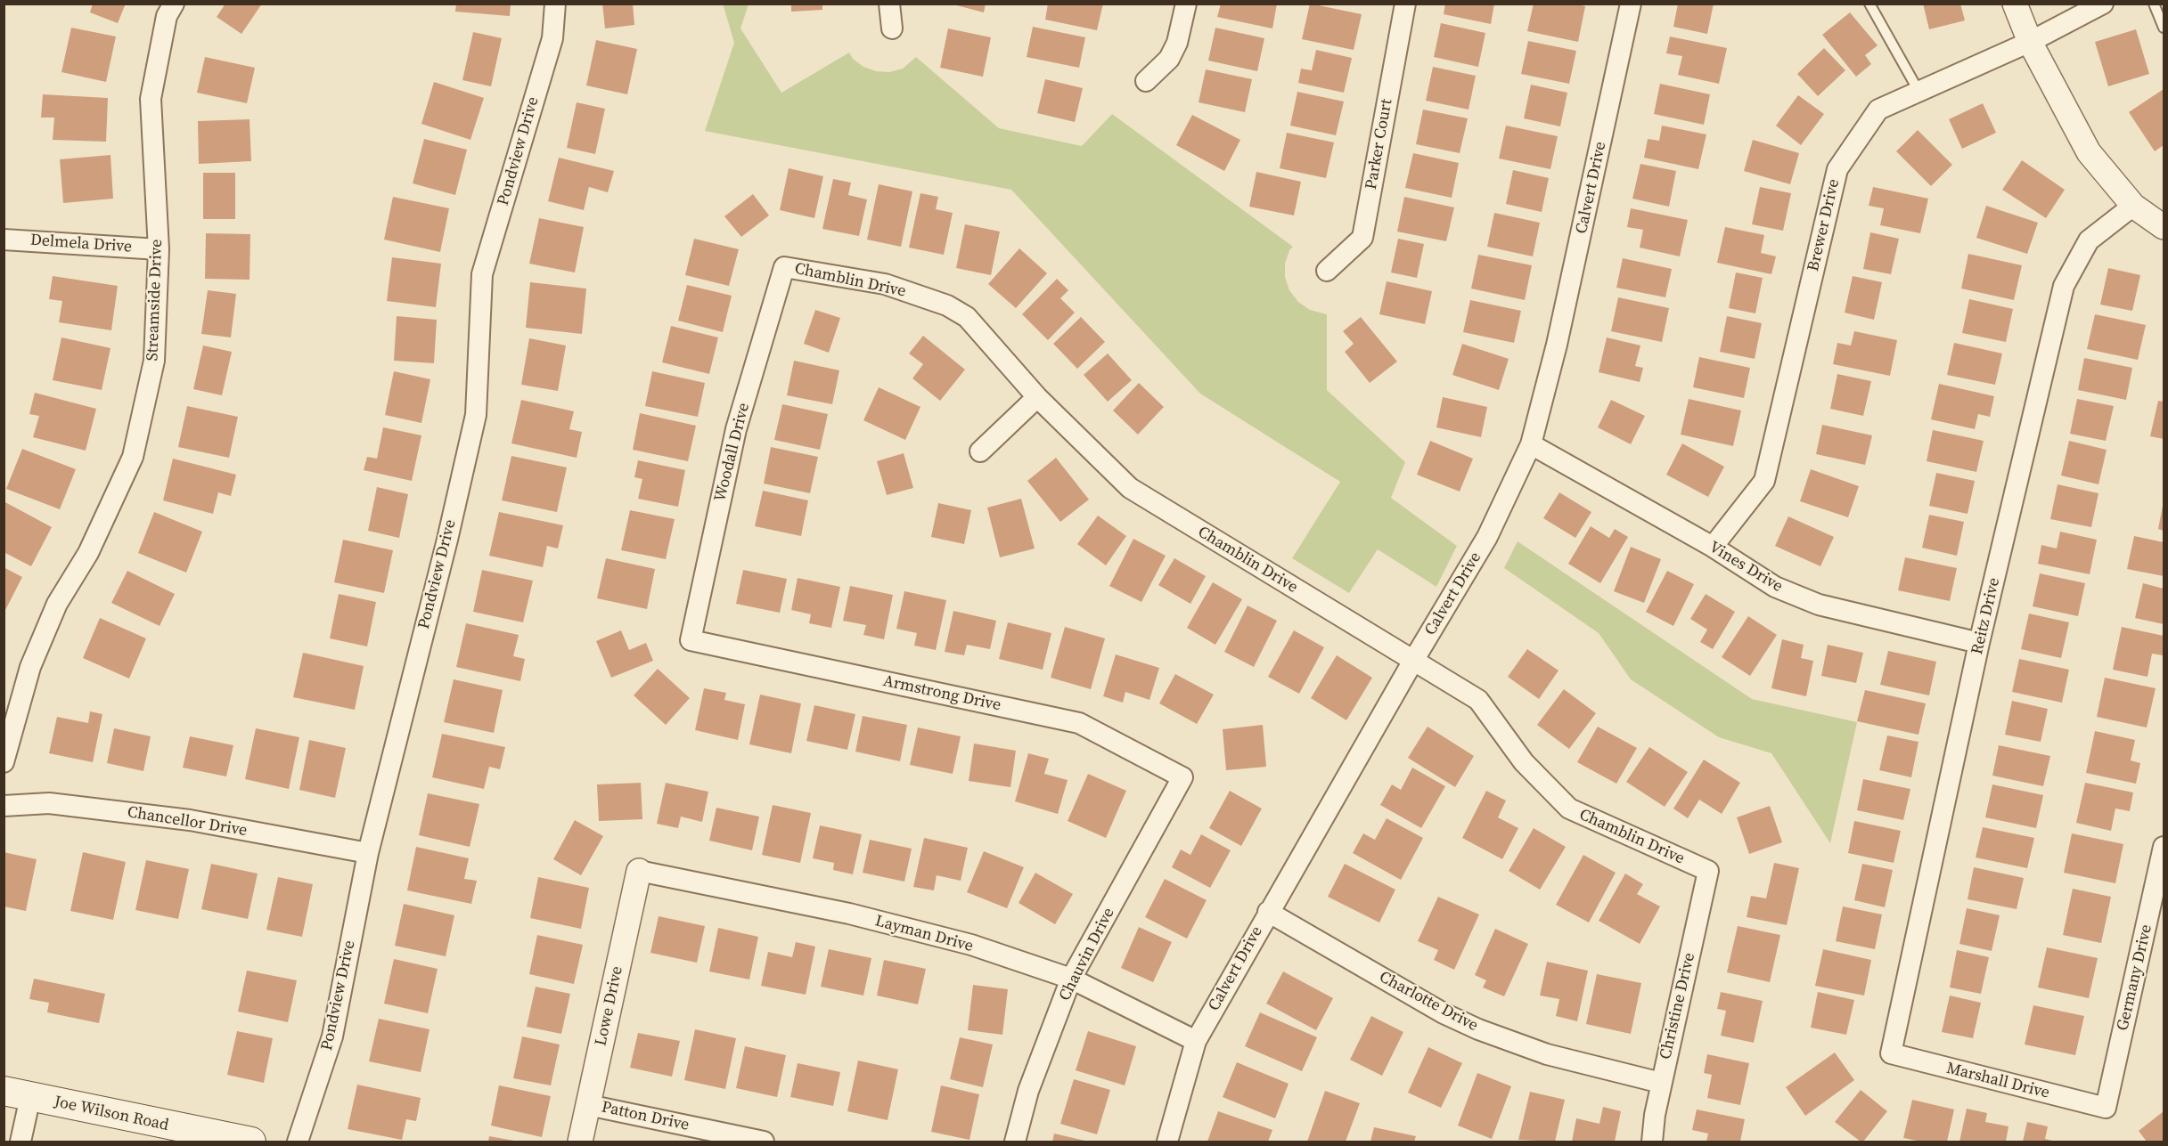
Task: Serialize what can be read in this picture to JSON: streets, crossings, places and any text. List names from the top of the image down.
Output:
{
  "streets": {
    "main road": ["Joe Wilson Road"],
    "street": [
      "Parker Court",
      "Pondview Drive",
      "Calvert Drive",
      "Brewer Drive",
      "Delmela Drive",
      "Chamblin Drive",
      "Streamside Drive",
      "Woodall Drive",
      "Vines Drive",
      "Reitz Drive",
      "Armstrong Drive",
      "Chancellor Drive",
      "Layman Drive",
      "Chauvin Drive",
      "Germany Drive",
      "Charlotte Drive",
      "Lowe Drive",
      "Christine Drive",
      "Marshall Drive",
      "Patton Drive"
    ]
  },
  "crossings": [
    ["Pondview Drive", "Chancellor Drive"],
    ["Calvert Drive", "Chamblin Drive"],
    ["Calvert Drive", "Vines Drive"],
    ["Calvert Drive", "Layman Drive"],
    ["Calvert Drive", "Charlotte Drive"],
    ["Brewer Drive", "Vines Drive"],
    ["Delmela Drive", "Streamside Drive"],
    ["Chamblin Drive", "Woodall Drive"],
    ["Chamblin Drive", "Christine Drive"],
    ["Woodall Drive", "Armstrong Drive"],
    ["Vines Drive", "Reitz Drive"],
    ["Reitz Drive", "Marshall Drive"],
    ["Armstrong Drive", "Chauvin Drive"],
    ["Layman Drive", "Chauvin Drive"],
    ["Layman Drive", "Lowe Drive"],
    ["Germany Drive", "Marshall Drive"],
    ["Charlotte Drive", "Christine Drive"],
    ["Lowe Drive", "Patton Drive"]
  ]
}
